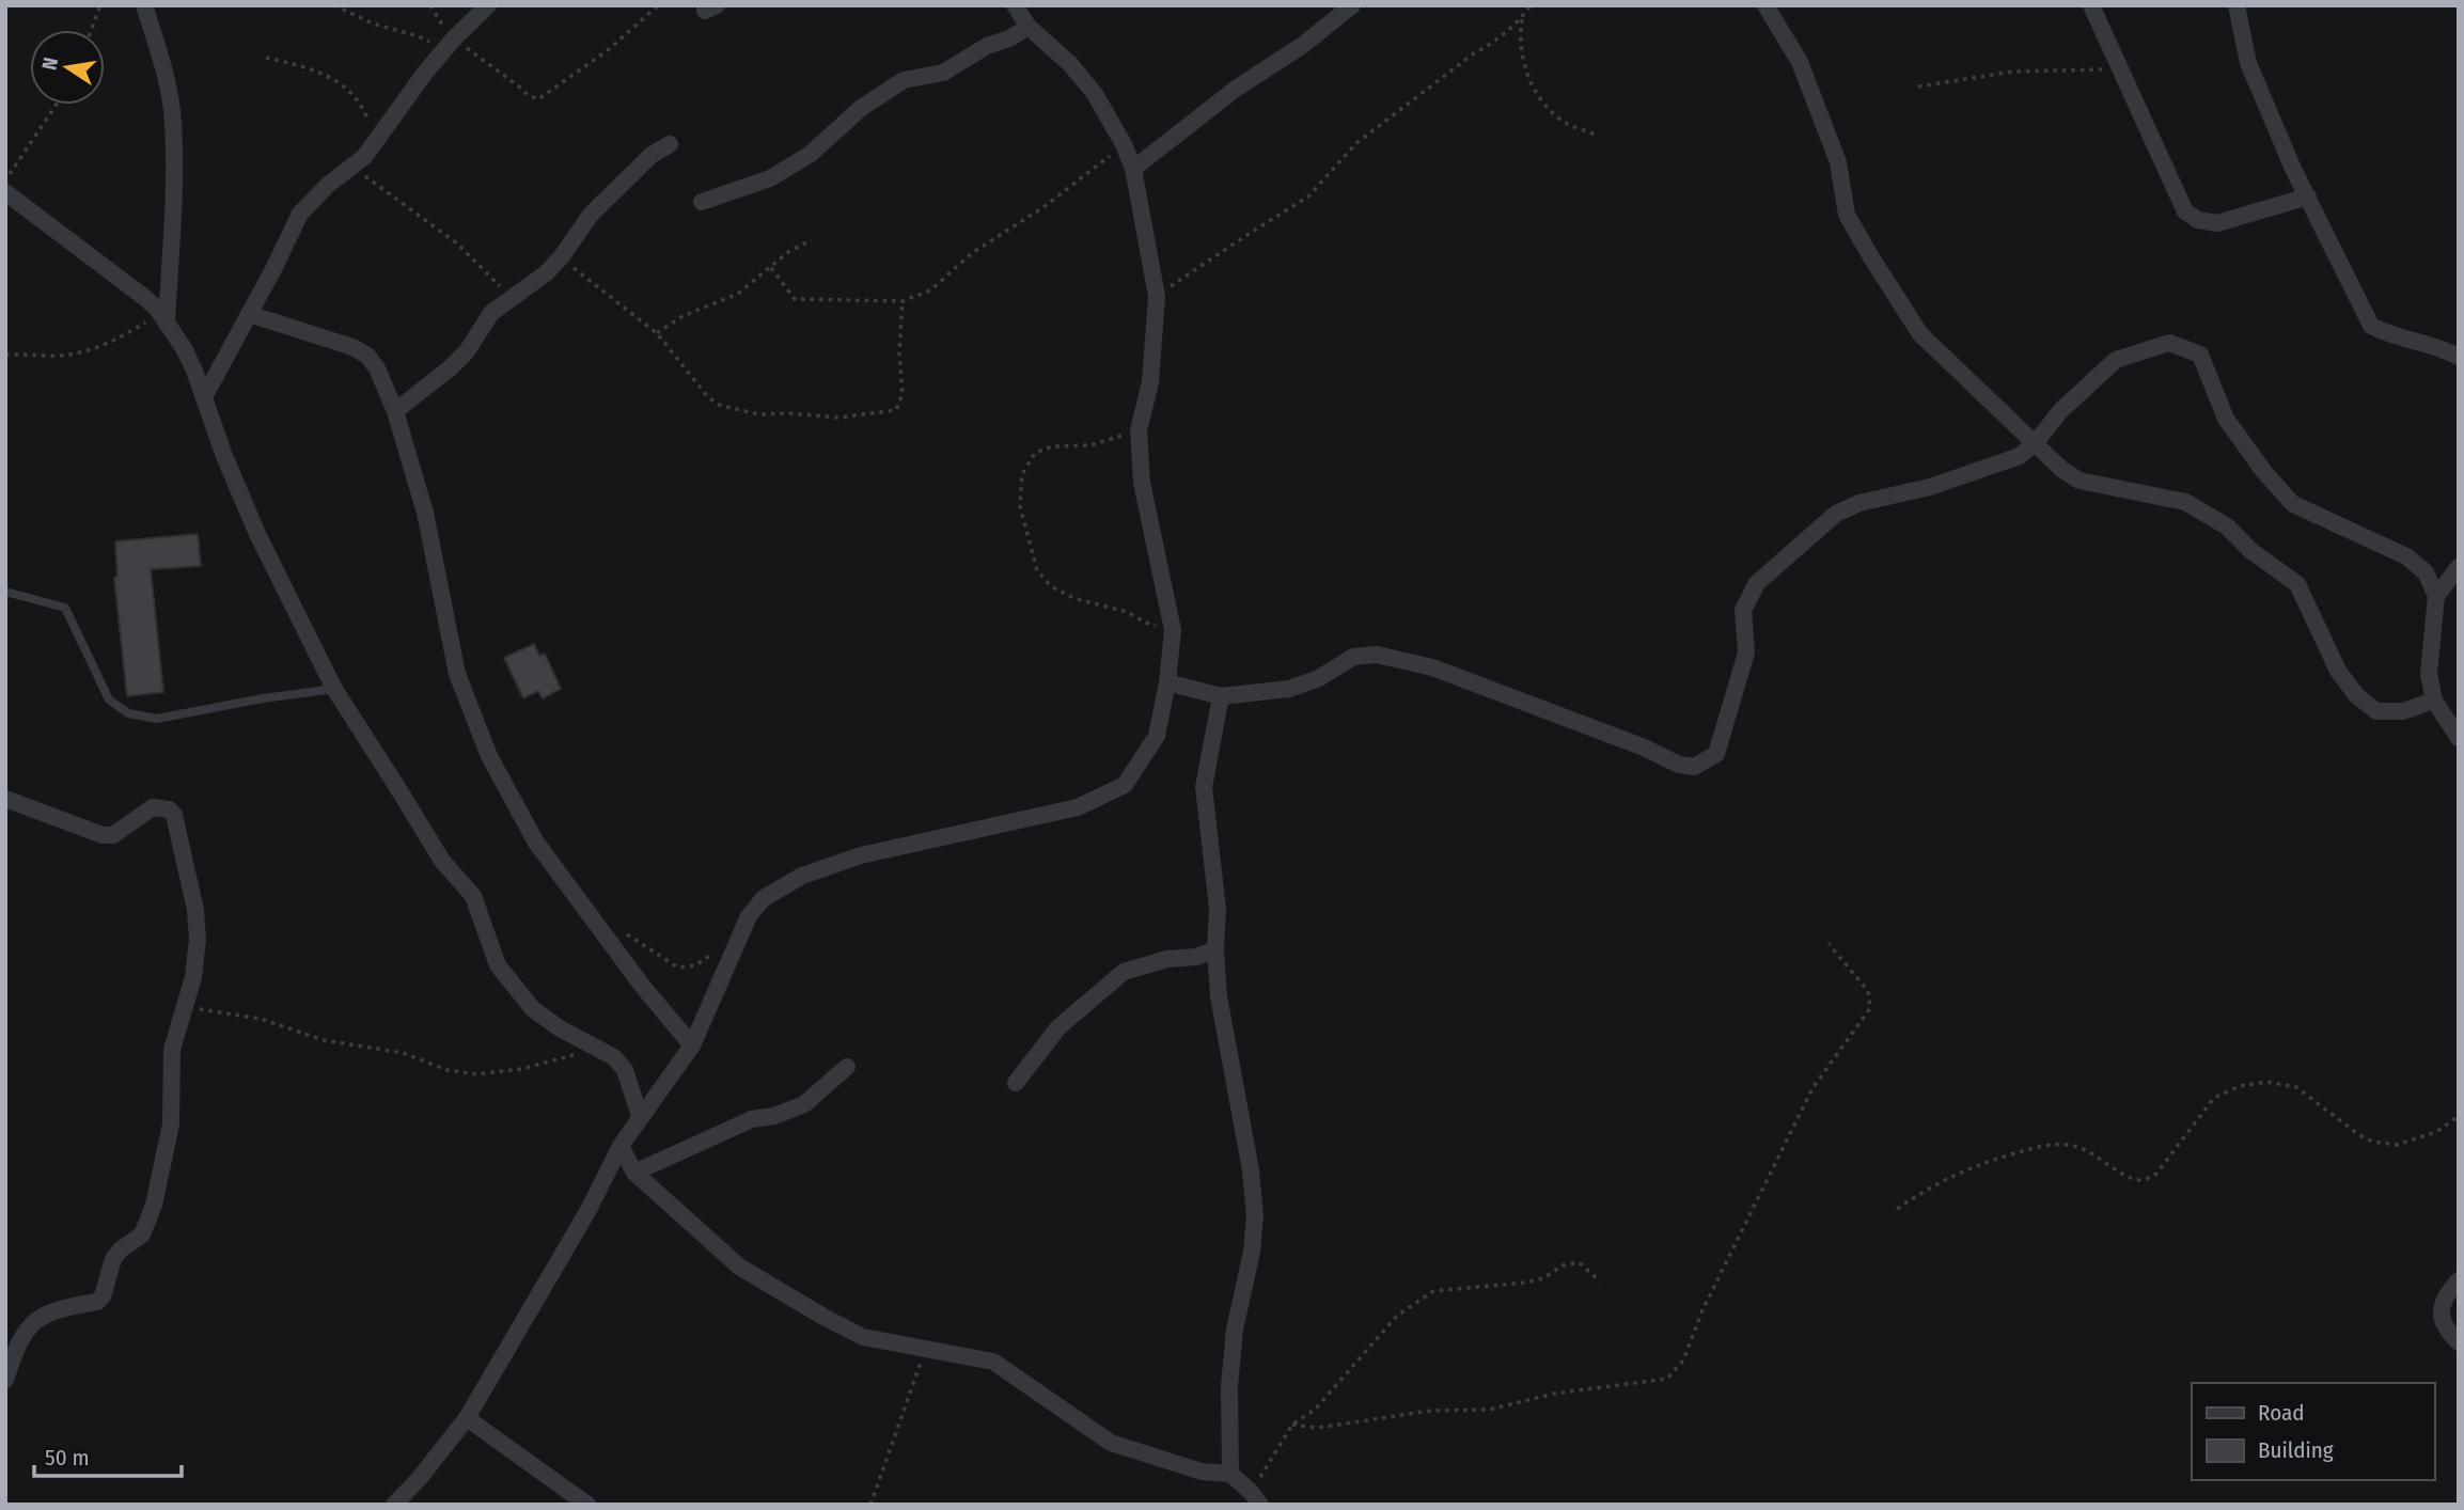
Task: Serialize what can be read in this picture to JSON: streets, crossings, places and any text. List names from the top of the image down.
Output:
{
  "legend": ["Road", "Building"],
  "scale_bar": "50 m",
  "north": "left"
}
